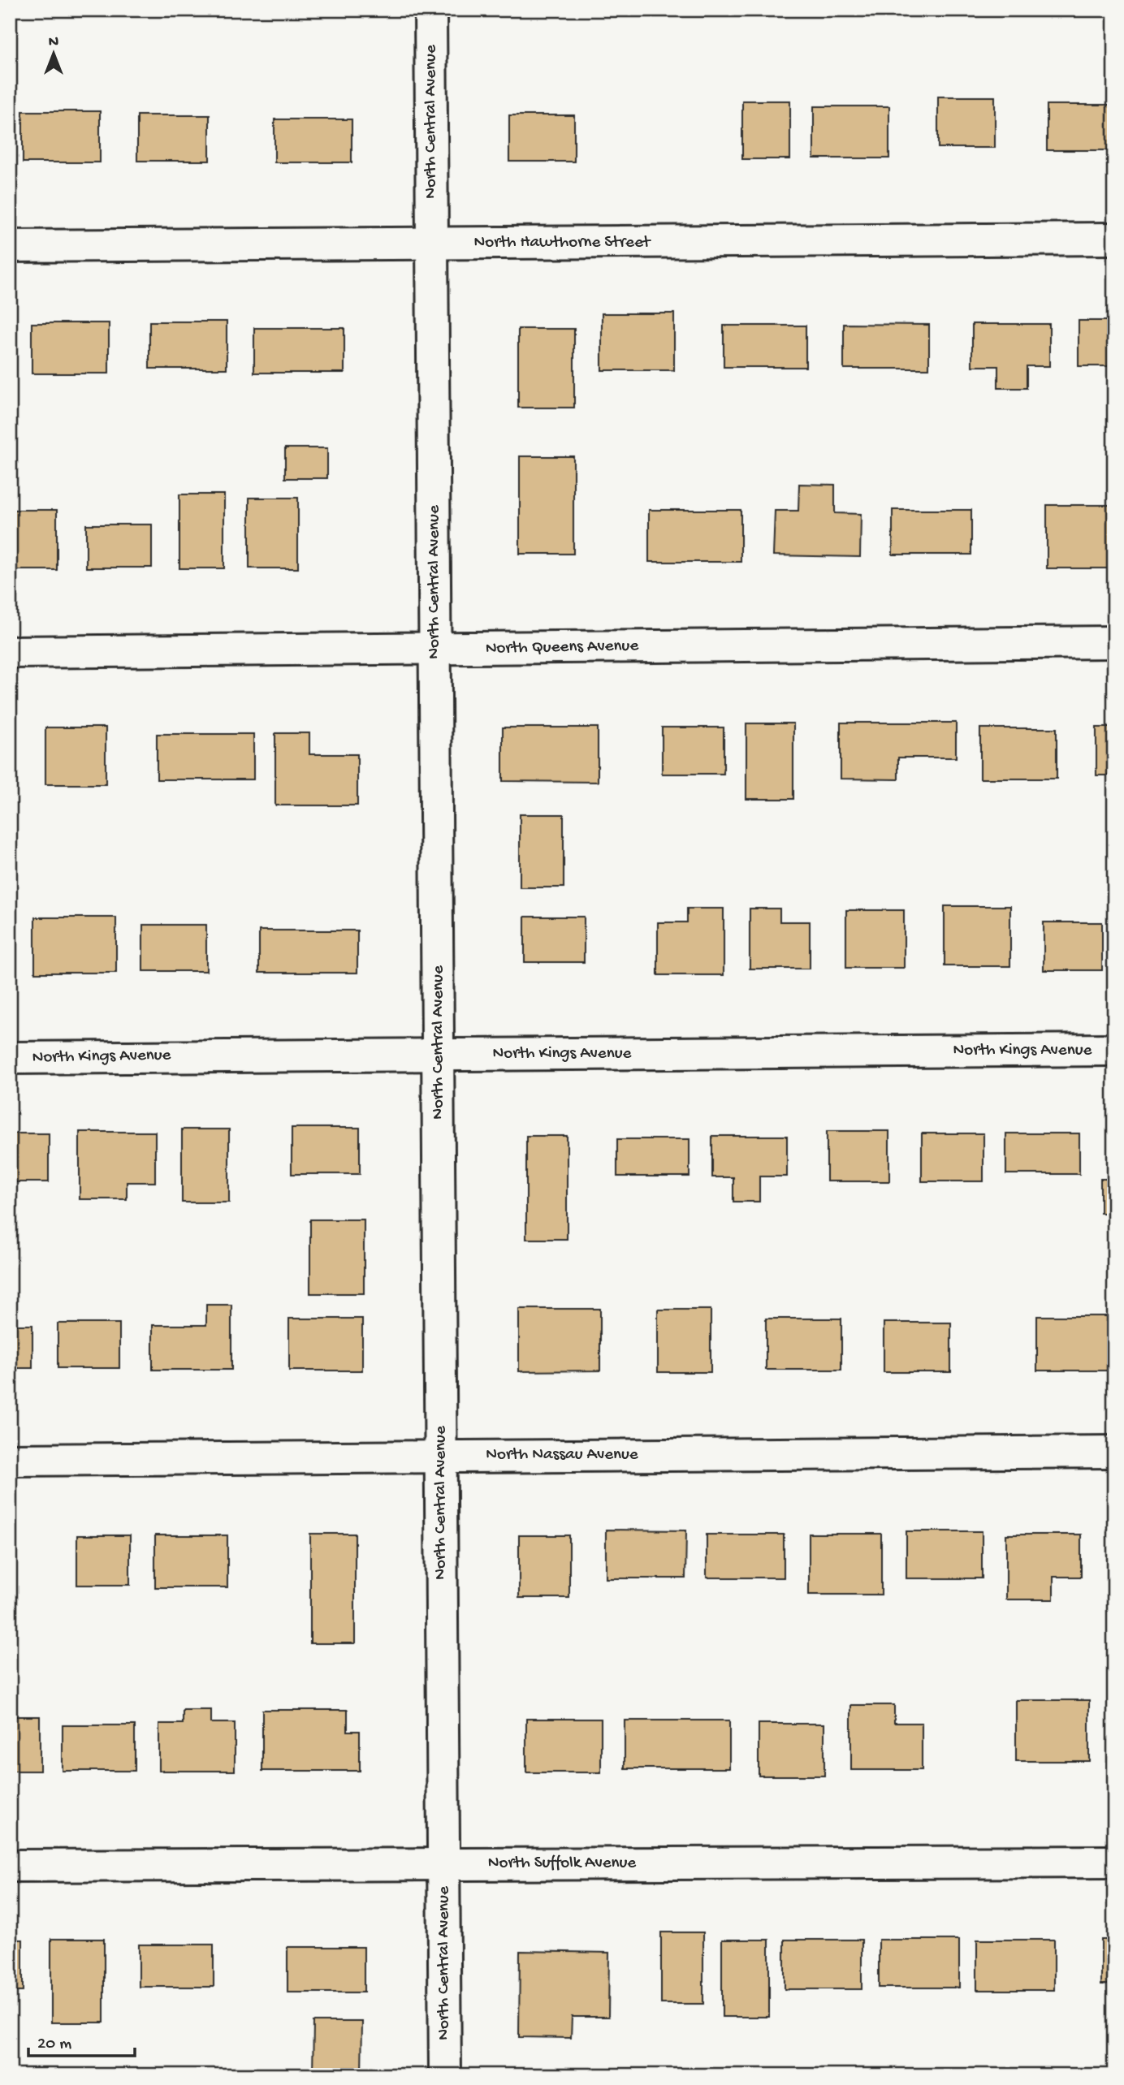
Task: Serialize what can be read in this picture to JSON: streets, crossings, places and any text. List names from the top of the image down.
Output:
{
  "streets": {
    "street": [
      "North Central Avenue",
      "North Hawthorne Street",
      "North Queens Avenue",
      "North Kings Avenue",
      "North Nassau Avenue",
      "North Suffolk Avenue"
    ]
  },
  "crossings": [
    ["North Central Avenue", "North Hawthorne Street"],
    ["North Central Avenue", "North Queens Avenue"],
    ["North Central Avenue", "North Kings Avenue"],
    ["North Central Avenue", "North Nassau Avenue"],
    ["North Central Avenue", "North Suffolk Avenue"]
  ],
  "scale_bar": "20 m",
  "north": "top"
}
